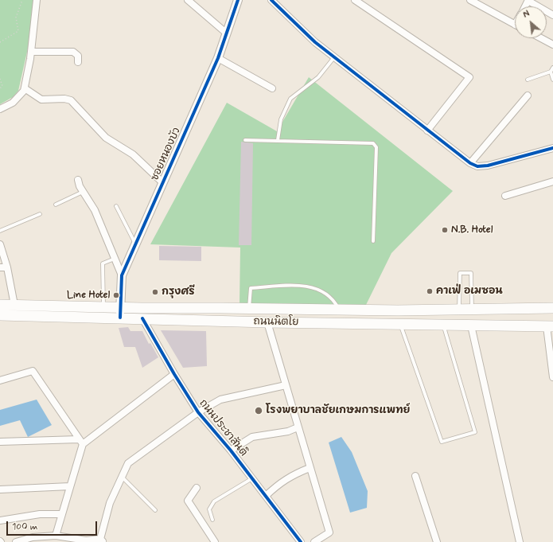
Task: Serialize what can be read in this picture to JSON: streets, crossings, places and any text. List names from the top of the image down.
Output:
{
  "streets": {
    "main road": ["ถนนนิตโย"],
    "street": ["ซอยหนองบัว", "ถนนประชาสันติ"]
  },
  "crossings": [
    ["ซอยหนองบัว", "ถนนนิตโย"],
    ["ถนนนิตโย", "ถนนประชาสันติ"]
  ],
  "places": [
    "N.B. Hotel",
    "คาเฟ่ อเมซอน",
    "กรุงศรี",
    "Line Hotel",
    "โรงพยาบาลชัยเกษมการแพทย์"
  ],
  "scale_bar": "100 m",
  "north": "top left"
}
